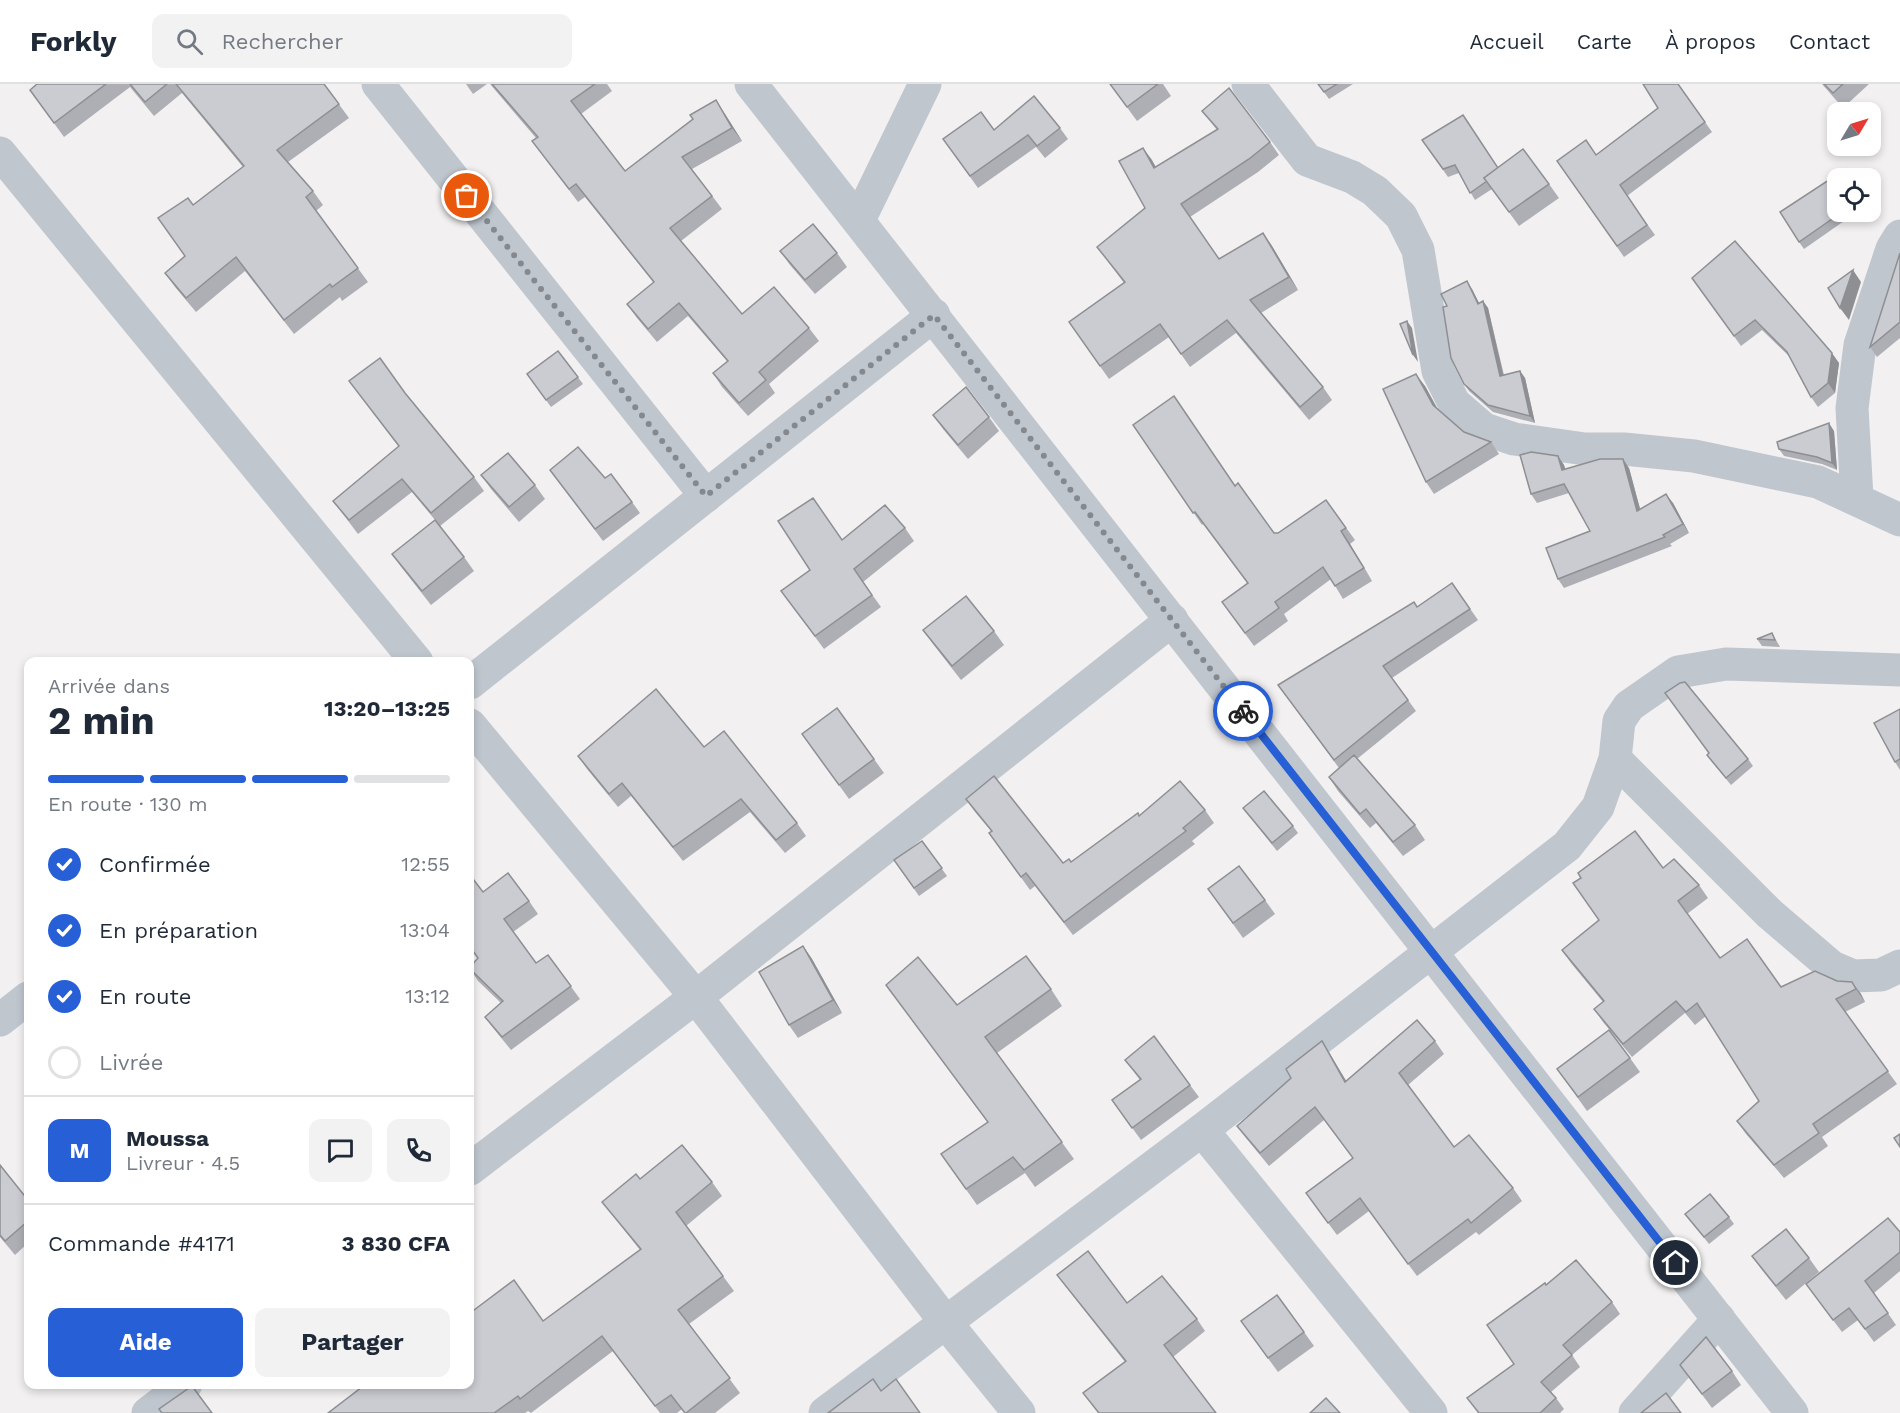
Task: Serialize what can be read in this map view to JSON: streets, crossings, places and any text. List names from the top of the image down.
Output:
{
  "north": "top right",
  "page": {
    "header": "Forkly",
    "search": "Rechercher",
    "nav": [
      "Accueil",
      "Carte",
      "À propos",
      "Contact"
    ],
    "heading": ["2 min", "Arrivée dans", "13:20–13:25"],
    "panel": [
      "Moussa",
      "Livreur · 4.5",
      "Commande #4171",
      "3 830 CFA"
    ],
    "bar": "En route · 130 m",
    "list": [
      ["Confirmée", "12:55"],
      ["En préparation", "13:04"],
      ["En route", "13:12"],
      "Livrée"
    ],
    "round": "M",
    "buttons": ["Aide", "Partager"]
  }
}
